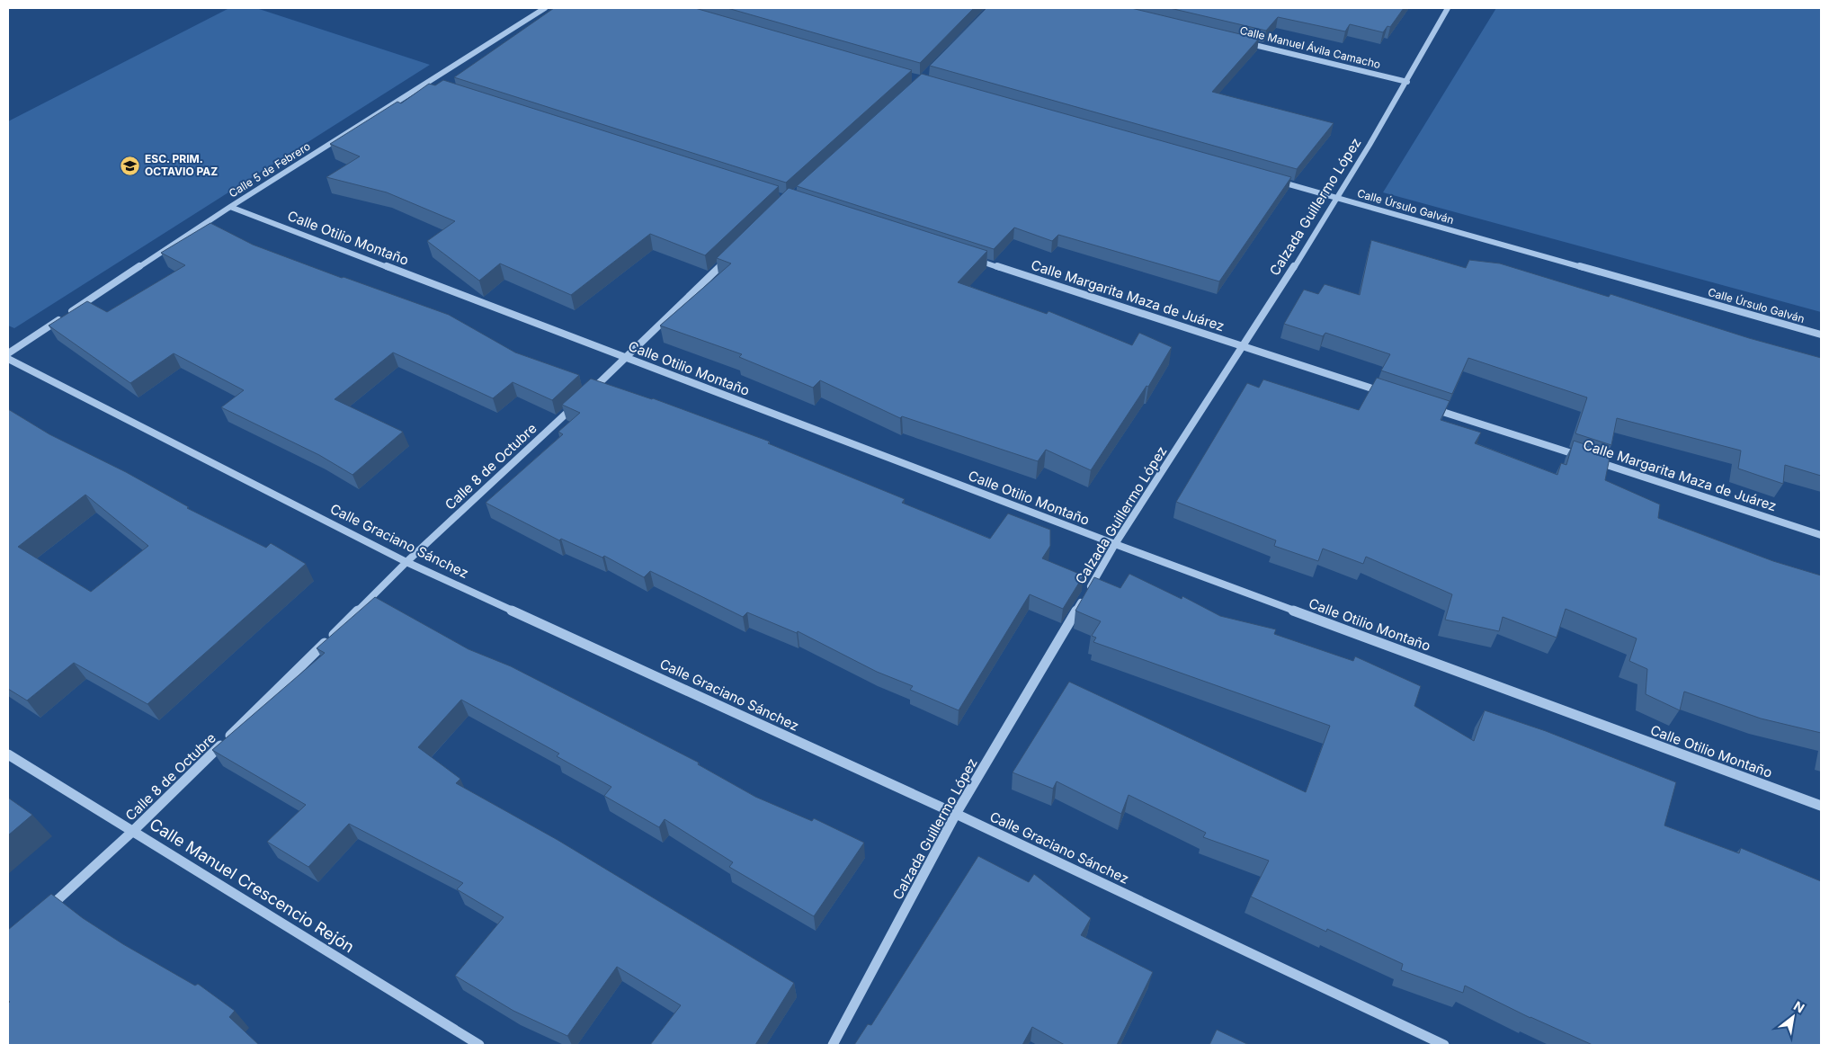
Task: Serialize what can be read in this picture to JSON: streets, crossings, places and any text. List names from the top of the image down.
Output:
{
  "streets": {
    "street": [
      "Calle Manuel Ávila Camacho",
      "Calle 5 de Febrero",
      "Calzada Guillermo López",
      "Calle Úrsulo Galván",
      "Calle Otilio Montaño",
      "Calle Margarita Maza de Juárez",
      "Calle 8 de Octubre",
      "Calle Graciano Sánchez",
      "Calle Manuel Crescencio Rejón"
    ]
  },
  "crossings": [
    ["Calle Manuel Ávila Camacho", "Calzada Guillermo López"],
    ["Calle 5 de Febrero", "Calle Otilio Montaño"],
    ["Calzada Guillermo López", "Calle Úrsulo Galván"],
    ["Calzada Guillermo López", "Calle Otilio Montaño"],
    ["Calzada Guillermo López", "Calle Margarita Maza de Juárez"],
    ["Calzada Guillermo López", "Calle Graciano Sánchez"],
    ["Calle 8 de Octubre", "Calle Graciano Sánchez"],
    ["Calle 8 de Octubre", "Calle Manuel Crescencio Rejón"]
  ],
  "places": {
    "school or university": ["ESC. PRIM. OCTAVIO PAZ"]
  },
  "north": "top right"
}
